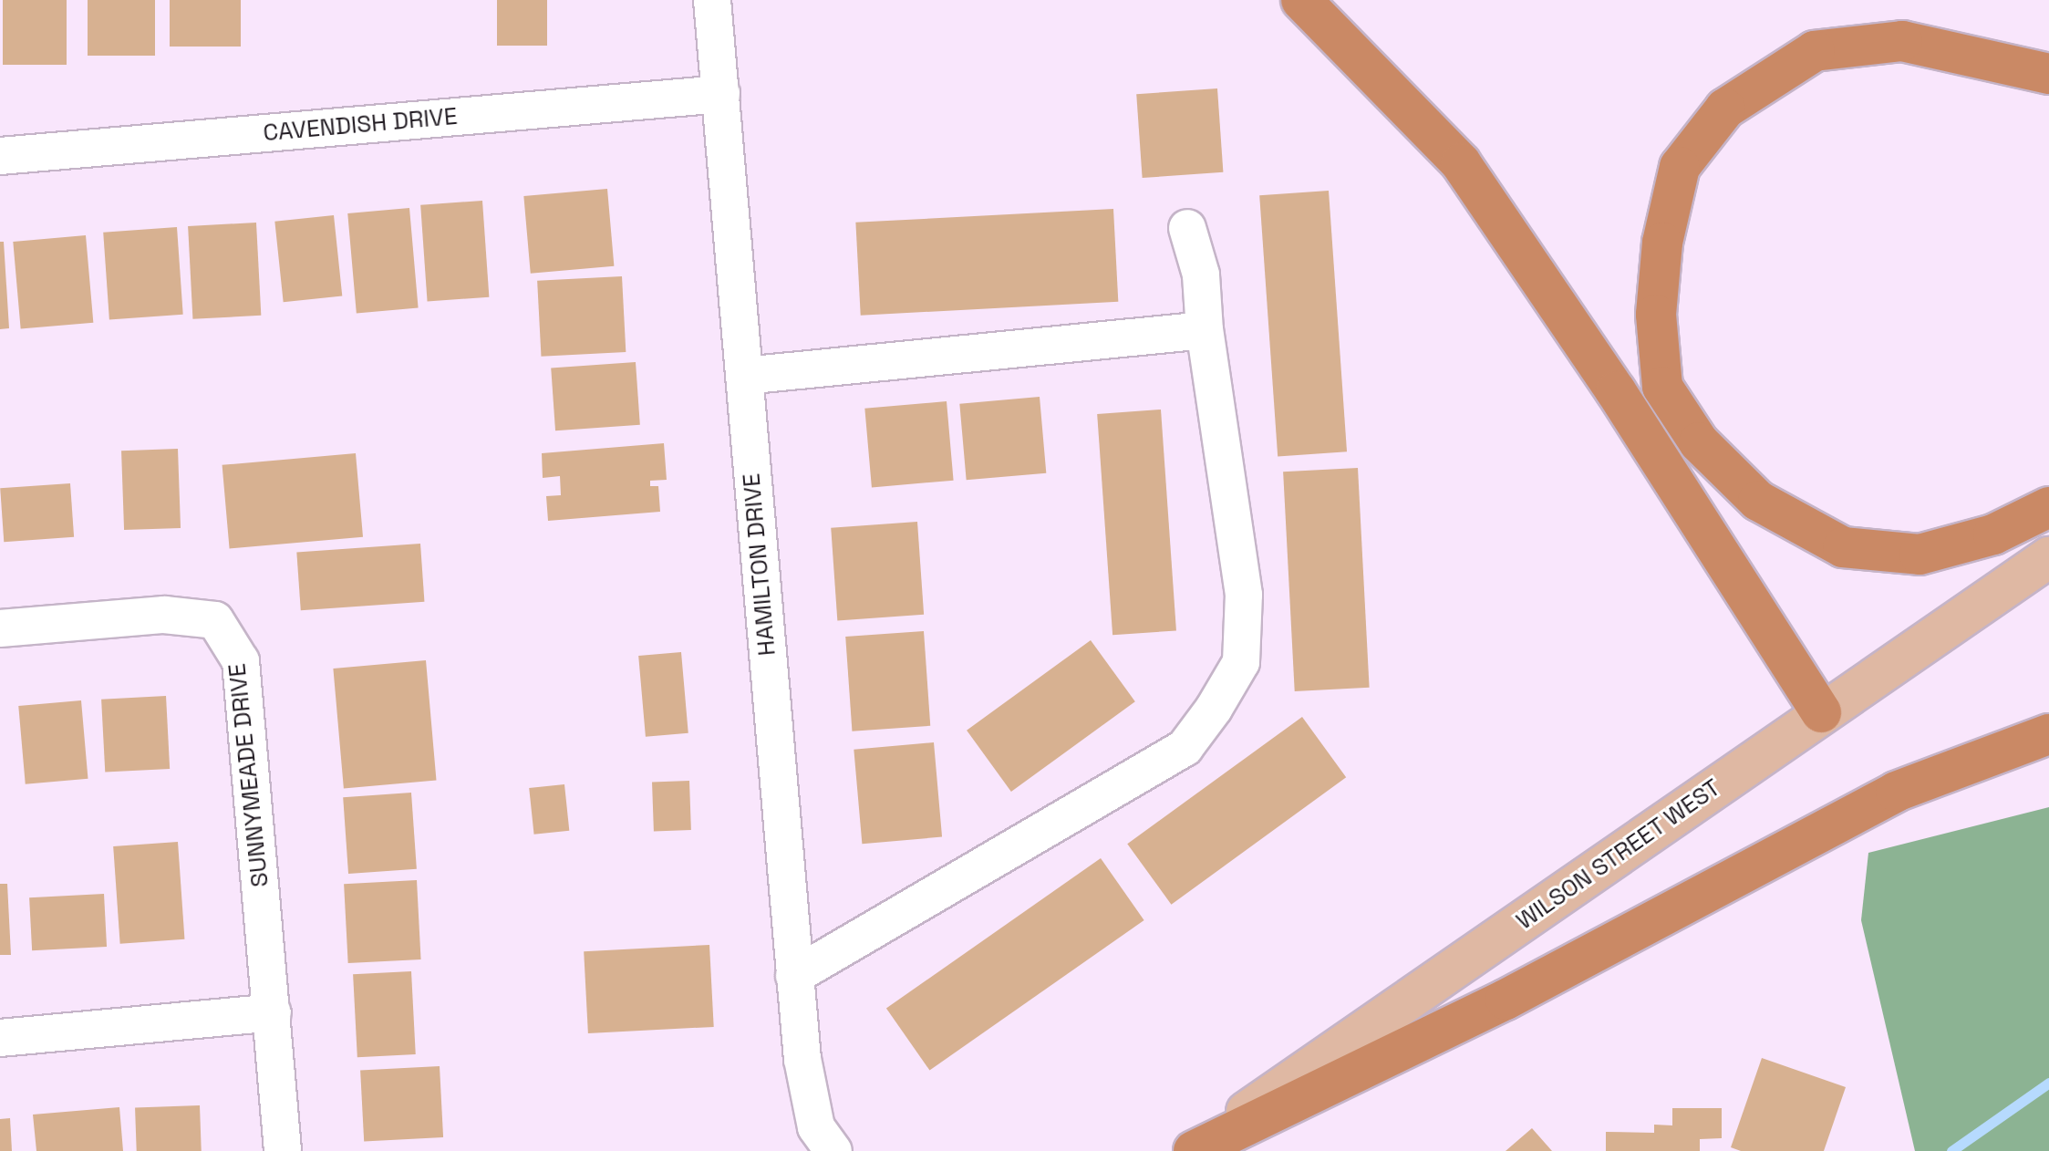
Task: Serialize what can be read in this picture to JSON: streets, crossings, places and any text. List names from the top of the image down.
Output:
{
  "streets": {
    "main road": ["WILSON STREET WEST"],
    "street": ["CAVENDISH DRIVE", "HAMILTON DRIVE", "SUNNYMEADE DRIVE"]
  },
  "crossings": [
    ["CAVENDISH DRIVE", "HAMILTON DRIVE"]
  ]
}
